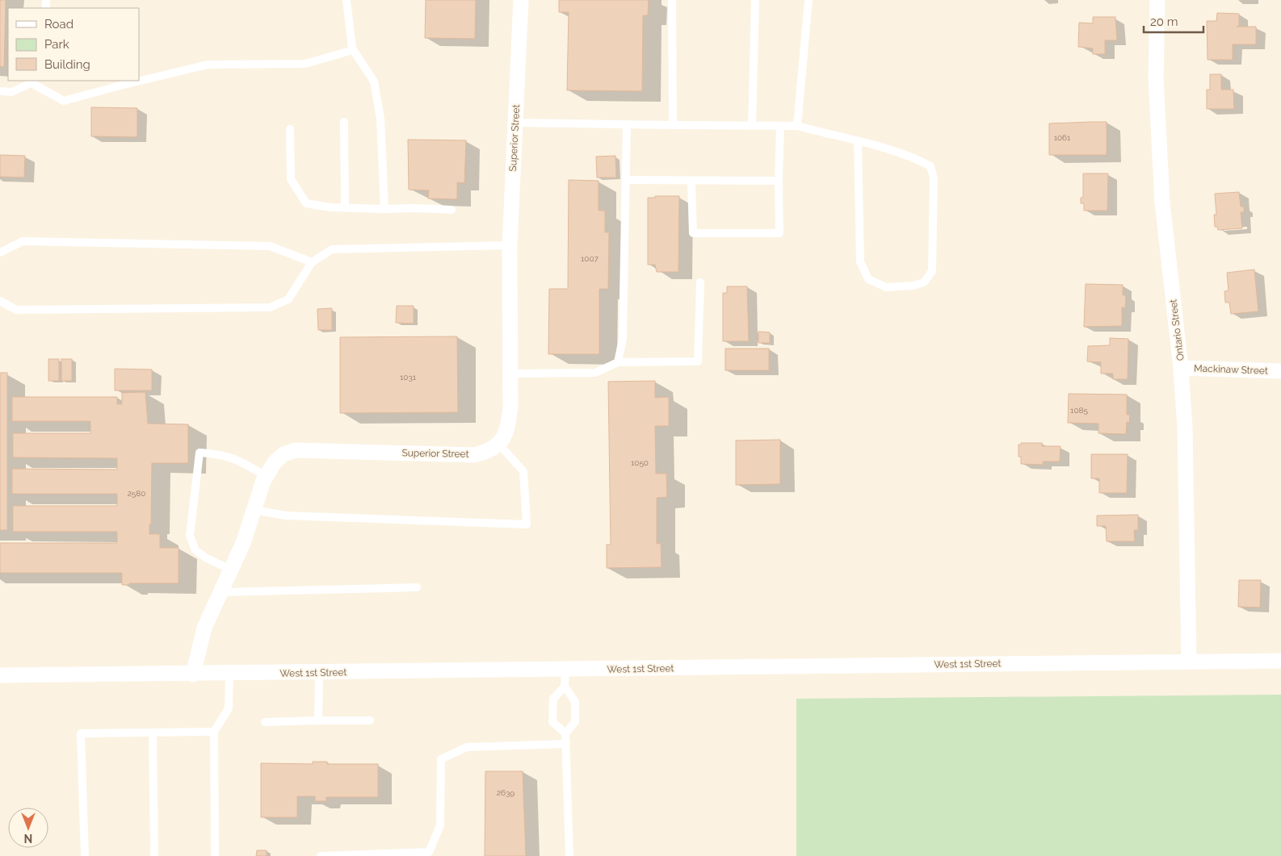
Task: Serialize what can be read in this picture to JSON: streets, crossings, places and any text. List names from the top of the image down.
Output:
{
  "streets": {
    "street": [
      "Superior Street",
      "Ontario Street",
      "Mackinaw Street",
      "West 1st Street"
    ]
  },
  "crossings": [
    ["Superior Street", "West 1st Street"],
    ["Ontario Street", "Mackinaw Street"],
    ["Ontario Street", "West 1st Street"]
  ],
  "house_numbers": [
    "1061",
    "1007",
    "1031",
    "1085",
    "1050",
    "2580",
    "2639"
  ],
  "legend": ["Road", "Park", "Building"],
  "scale_bar": "20 m",
  "north": "bottom"
}
